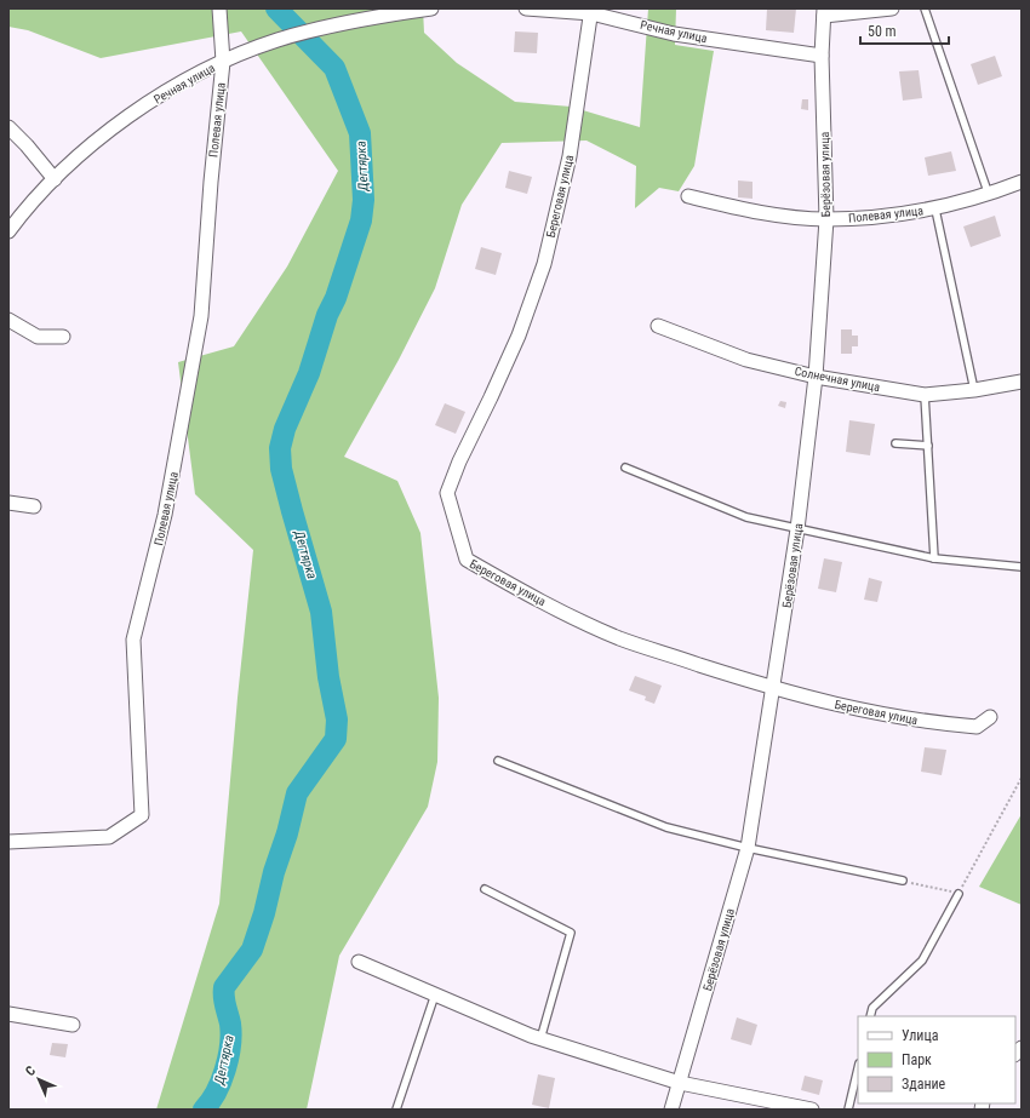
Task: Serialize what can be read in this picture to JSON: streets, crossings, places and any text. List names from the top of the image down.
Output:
{
  "streets": {
    "street": [
      "Речная улица",
      "Полевая улица",
      "Берёзовая улица",
      "Береговая улица",
      "Солнечная улица"
    ]
  },
  "crossings": [
    ["Речная улица", "Полевая улица"],
    ["Речная улица", "Берёзовая улица"],
    ["Речная улица", "Береговая улица"],
    ["Полевая улица", "Берёзовая улица"],
    ["Берёзовая улица", "Береговая улица"],
    ["Берёзовая улица", "Солнечная улица"]
  ],
  "water": ["Дегтярка"],
  "legend": ["Улица", "Парк", "Здание"],
  "scale_bar": "50 m",
  "north": "top left"
}
